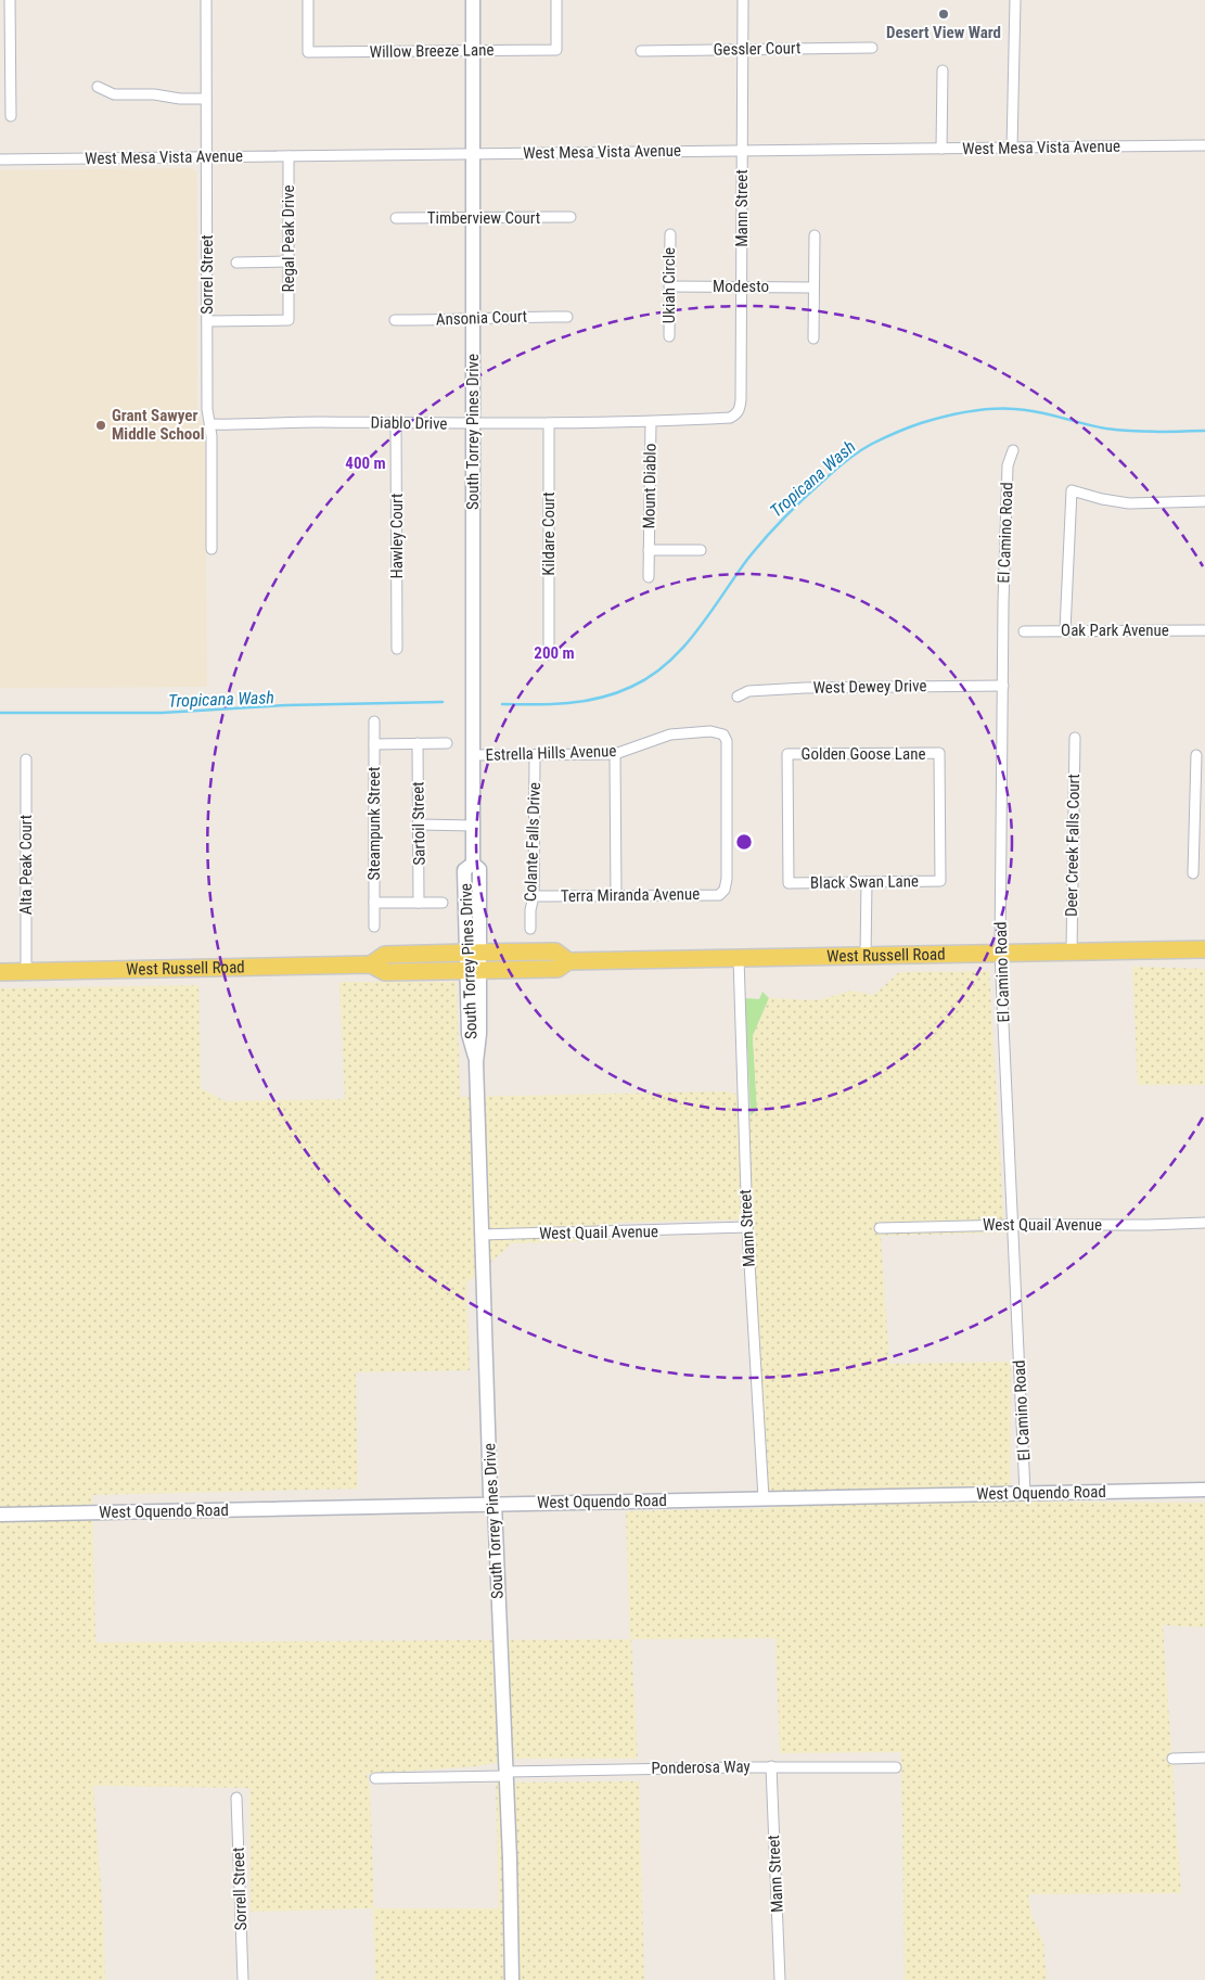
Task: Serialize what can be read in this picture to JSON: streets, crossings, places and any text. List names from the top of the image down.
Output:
{
  "streets": {
    "main road": ["West Russell Road"],
    "street": [
      "Gessler Court",
      "Willow Breeze Lane",
      "West Mesa Vista Avenue",
      "Mann Street",
      "Timberview Court",
      "Regal Peak Drive",
      "Sorrel Street",
      "Ukiah Circle",
      "Modesto",
      "Ansonia Court",
      "Diablo Drive",
      "South Torrey Pines Drive",
      "Mount Diablo",
      "El Camino Road",
      "Kildare Court",
      "Hawley Court",
      "Oak Park Avenue",
      "West Dewey Drive",
      "Estrella Hills Avenue",
      "Golden Goose Lane",
      "Steampunk Street",
      "Sartoil Street",
      "Colante Falls Drive",
      "Deer Creek Falls Court",
      "Alta Peak Court",
      "Black Swan Lane",
      "Terra Miranda Avenue",
      "West Quail Avenue",
      "West Oquendo Road",
      "Ponderosa Way",
      "Sorrell Street"
    ]
  },
  "crossings": [
    ["Gessler Court", "Mann Street"],
    ["Willow Breeze Lane", "South Torrey Pines Drive"],
    ["West Mesa Vista Avenue", "Mann Street"],
    ["West Mesa Vista Avenue", "Regal Peak Drive"],
    ["West Mesa Vista Avenue", "Sorrel Street"],
    ["West Mesa Vista Avenue", "South Torrey Pines Drive"],
    ["Mann Street", "Modesto"],
    ["Mann Street", "Diablo Drive"],
    ["Mann Street", "West Russell Road"],
    ["Mann Street", "West Quail Avenue"],
    ["Mann Street", "West Oquendo Road"],
    ["Mann Street", "Ponderosa Way"],
    ["Timberview Court", "South Torrey Pines Drive"],
    ["Regal Peak Drive", "Sorrel Street"],
    ["Sorrel Street", "Diablo Drive"],
    ["Ukiah Circle", "Modesto"],
    ["Ansonia Court", "South Torrey Pines Drive"],
    ["Diablo Drive", "South Torrey Pines Drive"],
    ["Diablo Drive", "Mount Diablo"],
    ["Diablo Drive", "Kildare Court"],
    ["Diablo Drive", "Hawley Court"],
    ["South Torrey Pines Drive", "Estrella Hills Avenue"],
    ["South Torrey Pines Drive", "West Russell Road"],
    ["South Torrey Pines Drive", "West Quail Avenue"],
    ["South Torrey Pines Drive", "West Oquendo Road"],
    ["South Torrey Pines Drive", "Ponderosa Way"],
    ["El Camino Road", "West Dewey Drive"],
    ["El Camino Road", "West Russell Road"],
    ["El Camino Road", "West Quail Avenue"],
    ["El Camino Road", "West Oquendo Road"],
    ["Estrella Hills Avenue", "Colante Falls Drive"],
    ["Estrella Hills Avenue", "Terra Miranda Avenue"],
    ["Golden Goose Lane", "Black Swan Lane"],
    ["Colante Falls Drive", "Terra Miranda Avenue"],
    ["Deer Creek Falls Court", "West Russell Road"],
    ["Alta Peak Court", "West Russell Road"]
  ],
  "water": ["Tropicana Wash"],
  "places": ["Desert View Ward", "Grant Sawyer Middle School"],
  "rings": ["400 m", "200 m"]
}
